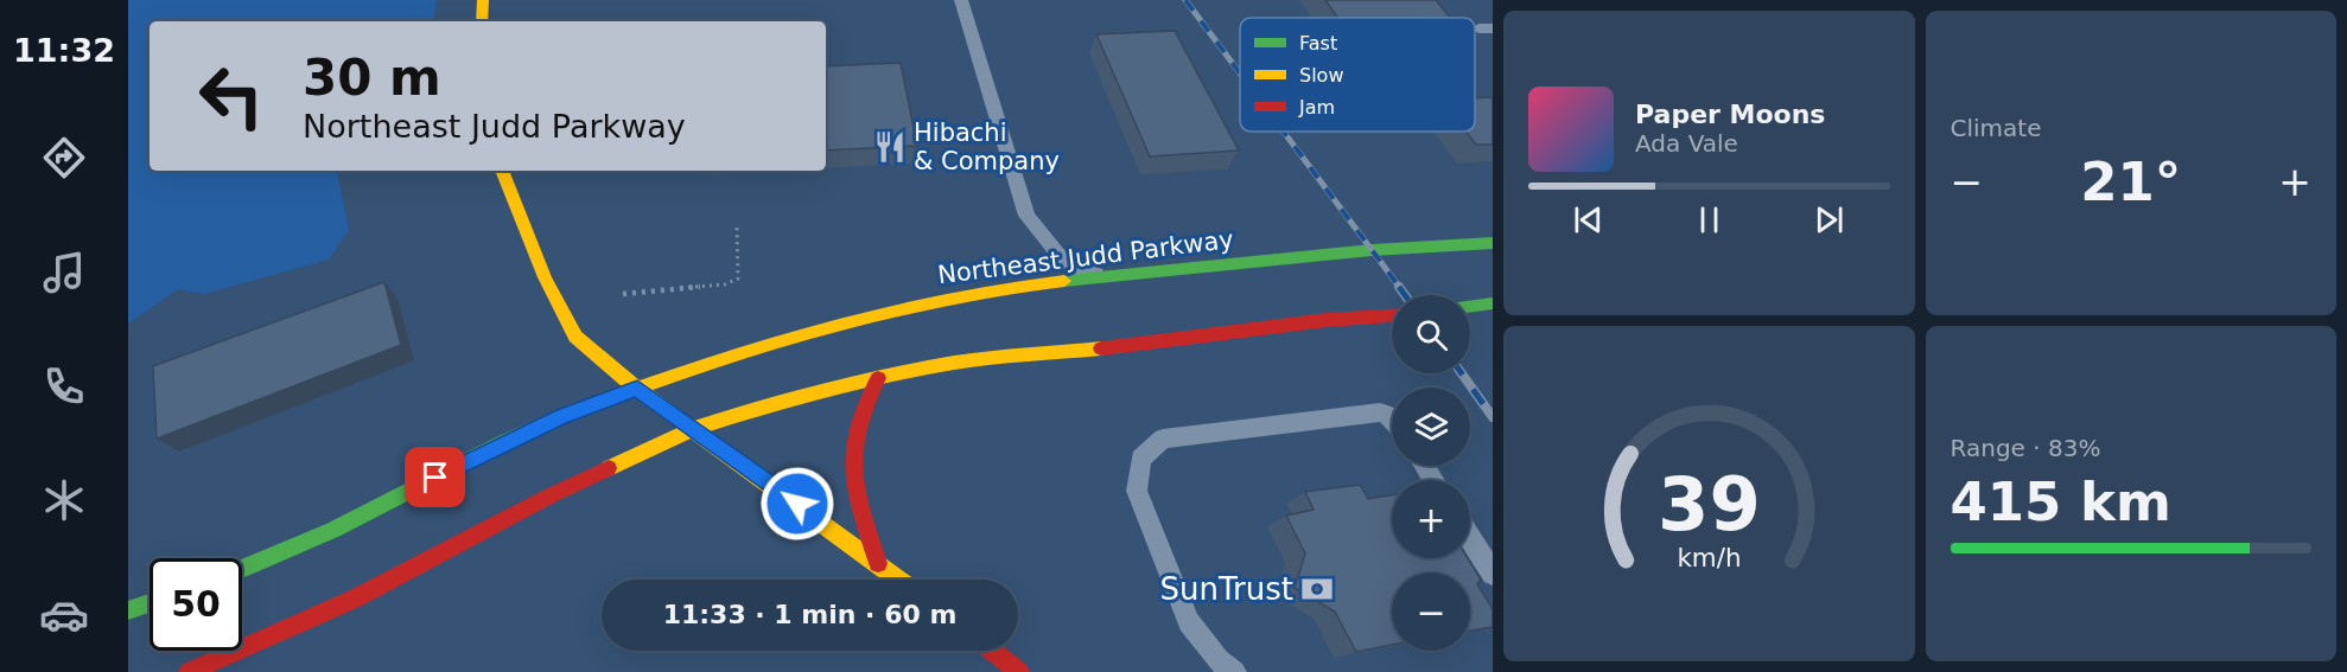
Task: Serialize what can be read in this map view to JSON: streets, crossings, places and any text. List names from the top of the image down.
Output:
{
  "streets": {
    "main road": ["Northeast Judd Parkway"]
  },
  "places": {
    "restaurant": ["Hibachi & Company"],
    "bank": ["SunTrust"]
  },
  "legend": ["Fast", "Slow", "Jam"],
  "page": {
    "tabs": "11:32",
    "tile": [
      "Climate",
      ["Range · 83%", "415 km"]
    ],
    "turn": ["30 m", "Northeast Judd Parkway"],
    "song": ["Paper Moons", "Ada Vale"],
    "heat": ["−", "21°", "+"],
    "map_buttons": ["+", "−"],
    "limit": "50",
    "trip": "11:33 · 1 min · 60 m",
    "gauge": ["39", "km/h"]
  }
}
